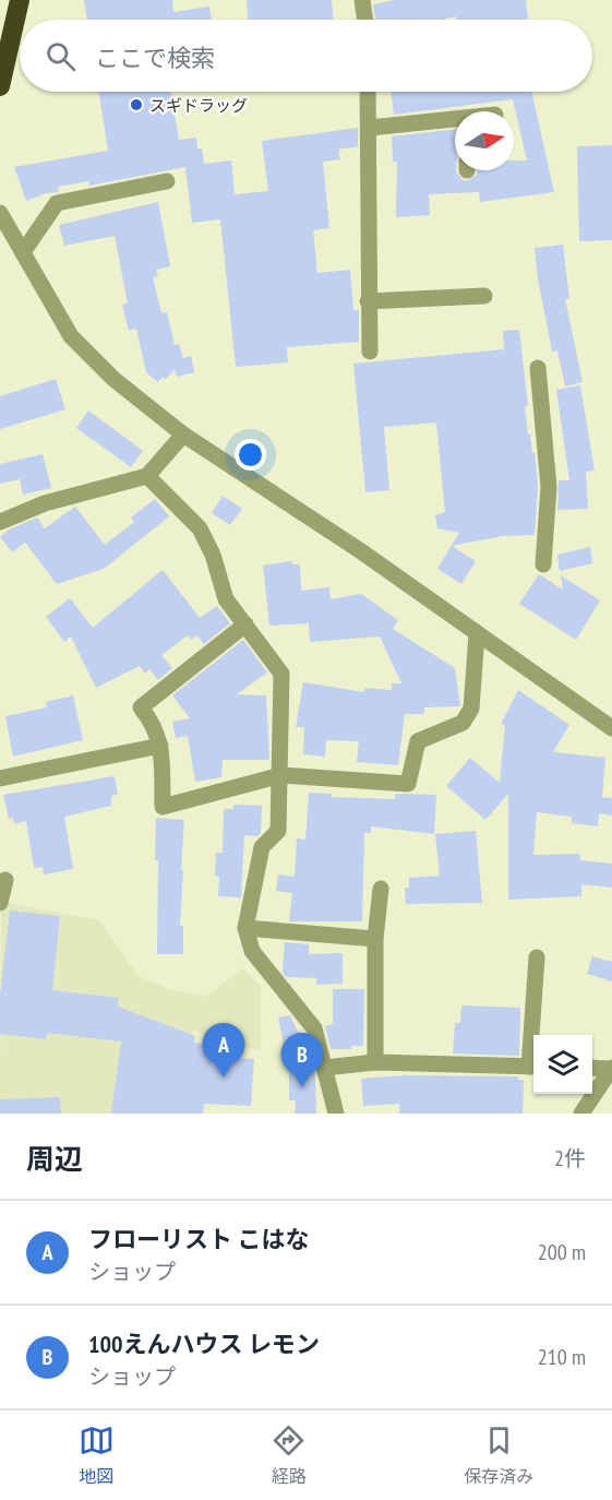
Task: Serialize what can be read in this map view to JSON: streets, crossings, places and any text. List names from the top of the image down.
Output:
{
  "places": ["スギドラッグ"],
  "north": "right",
  "page": {
    "search": "ここで検索",
    "pins": ["A", "B"],
    "heading": ["周辺", "2件"],
    "list": [
      {
        "mark": "A",
        "name": "フローリスト こはな",
        "note": "ショップ",
        "value": "200 m"
      },
      {
        "mark": "B",
        "name": "100えんハウス レモン",
        "note": "ショップ",
        "value": "210 m"
      }
    ],
    "nav": ["地図", "経路", "保存済み"]
  }
}
